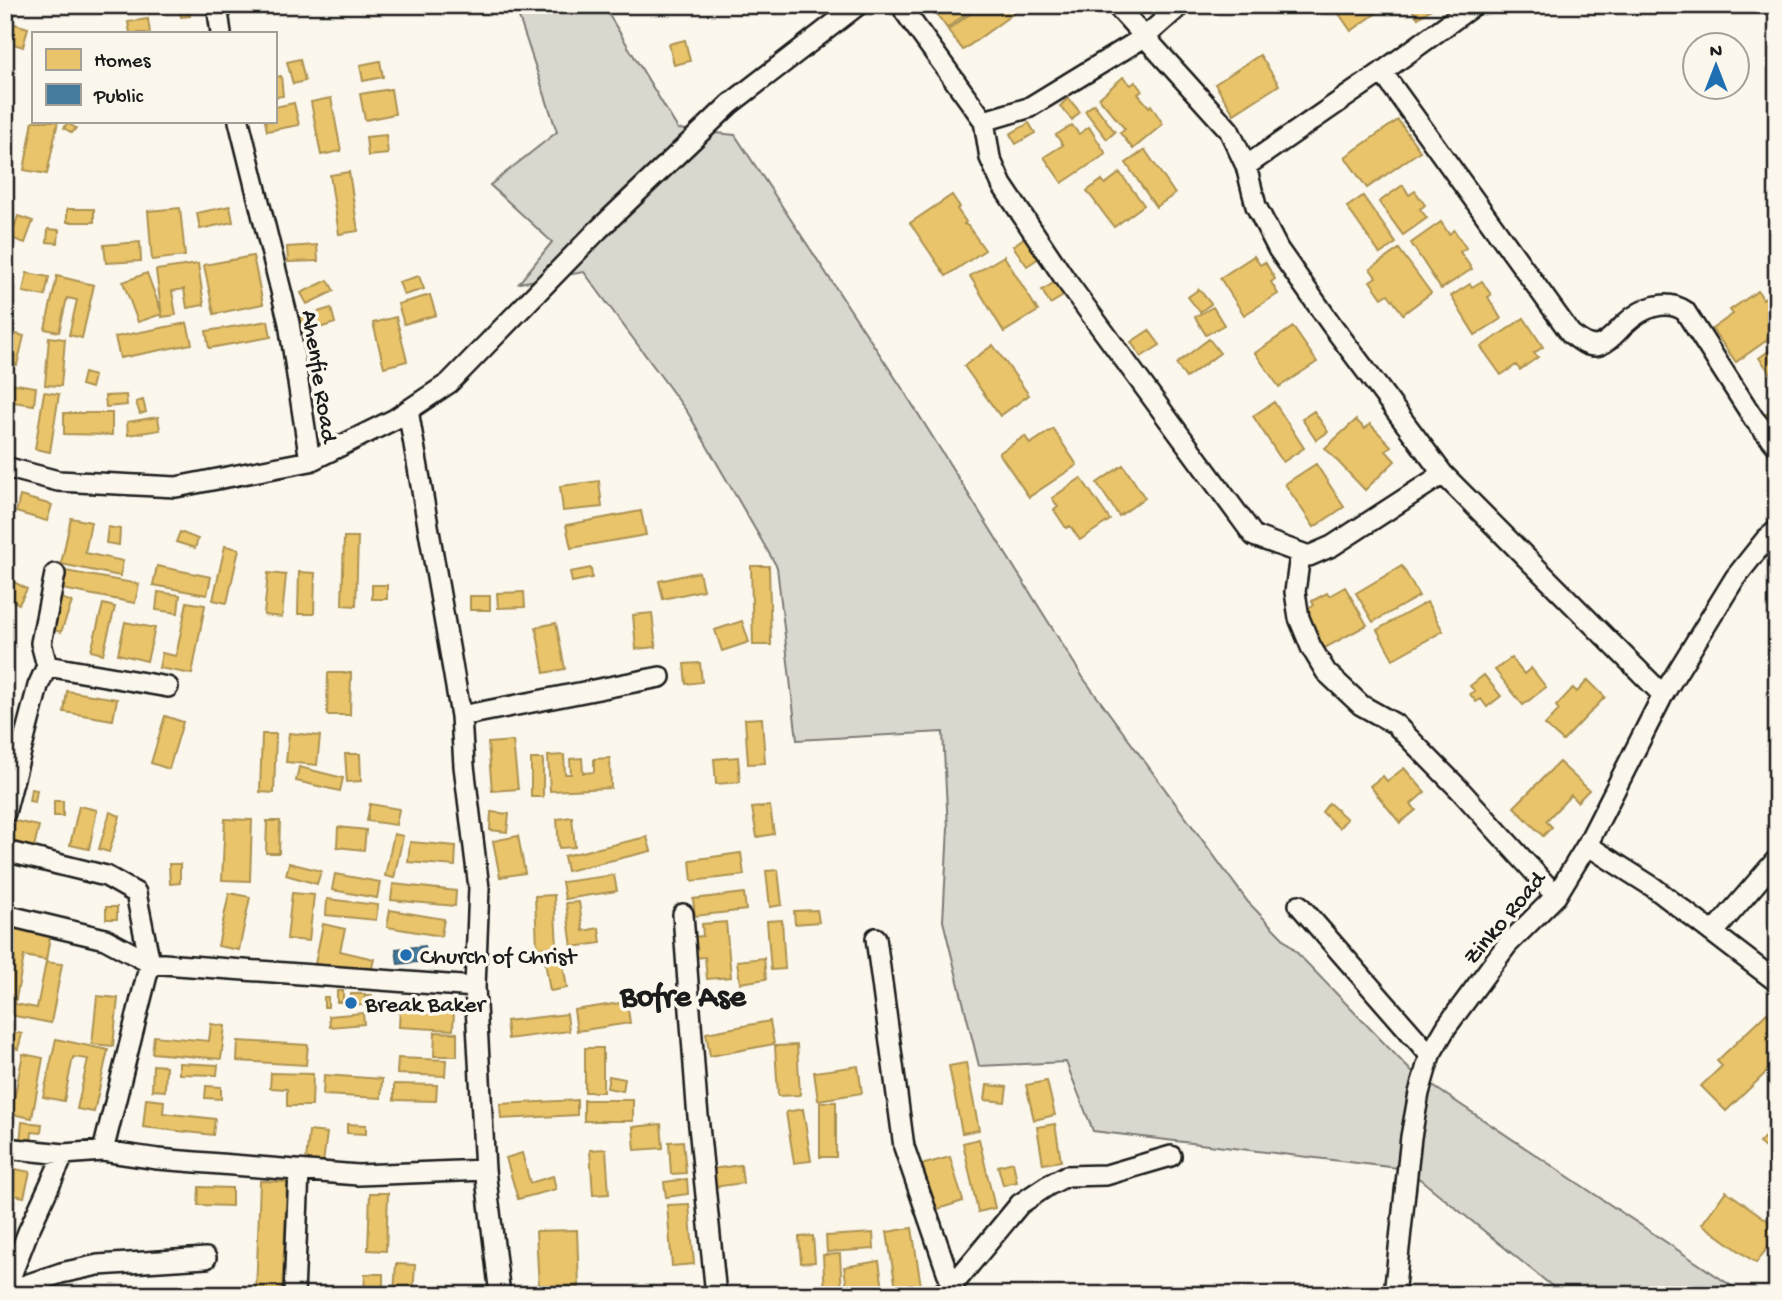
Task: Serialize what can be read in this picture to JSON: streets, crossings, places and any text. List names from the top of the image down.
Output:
{
  "streets": {
    "street": ["Ahenfie Road", "Zinko Road"]
  },
  "districts": ["Bofre Ase"],
  "places": ["Church of Christ", "Break Baker"],
  "legend": ["Homes", "Public"],
  "north": "top"
}
